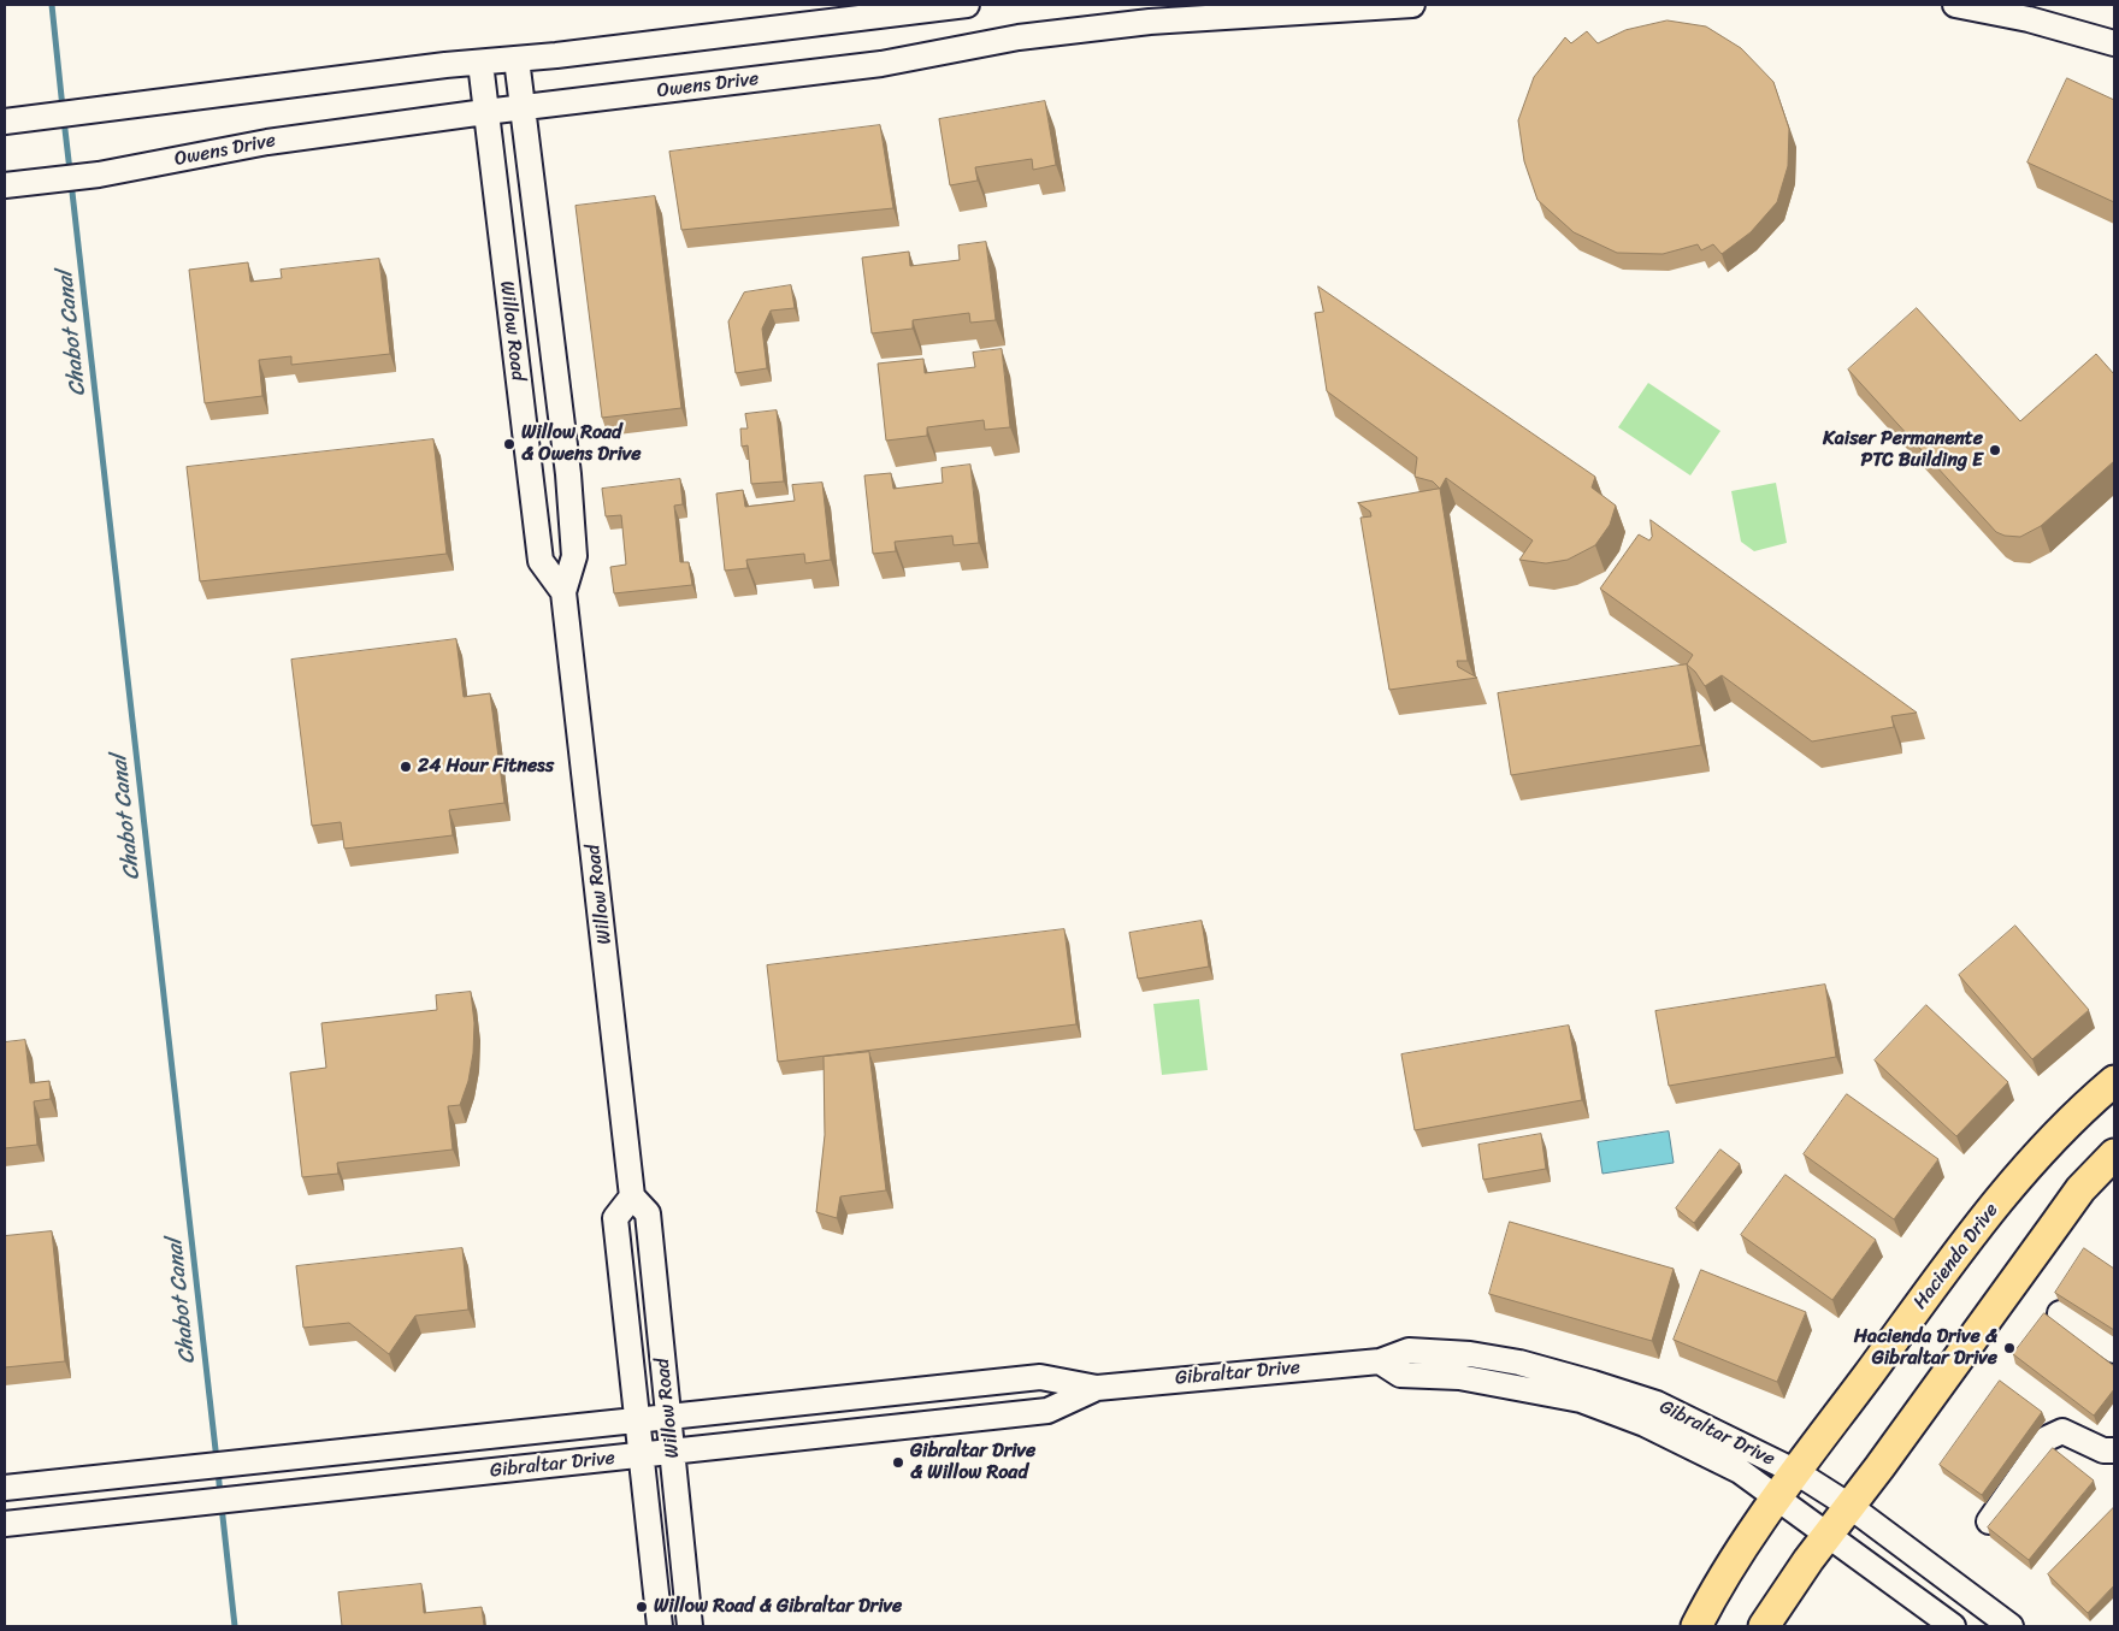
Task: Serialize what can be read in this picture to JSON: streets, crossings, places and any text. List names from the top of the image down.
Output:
{
  "streets": {
    "main road": ["Hacienda Drive"],
    "street": ["Owens Drive", "Willow Road", "Gibraltar Drive"]
  },
  "crossings": [
    ["Owens Drive", "Willow Road"],
    ["Willow Road", "Gibraltar Drive"],
    ["Hacienda Drive", "Gibraltar Drive"]
  ],
  "water": ["Chabot Canal"],
  "places": [
    "Willow Road & Owens Drive",
    "Kaiser Permanente PTC Building E",
    "24 Hour Fitness",
    "Hacienda Drive & Gibraltar Drive",
    "Gibraltar Drive & Willow Road",
    "Willow Road & Gibraltar Drive"
  ]
}
